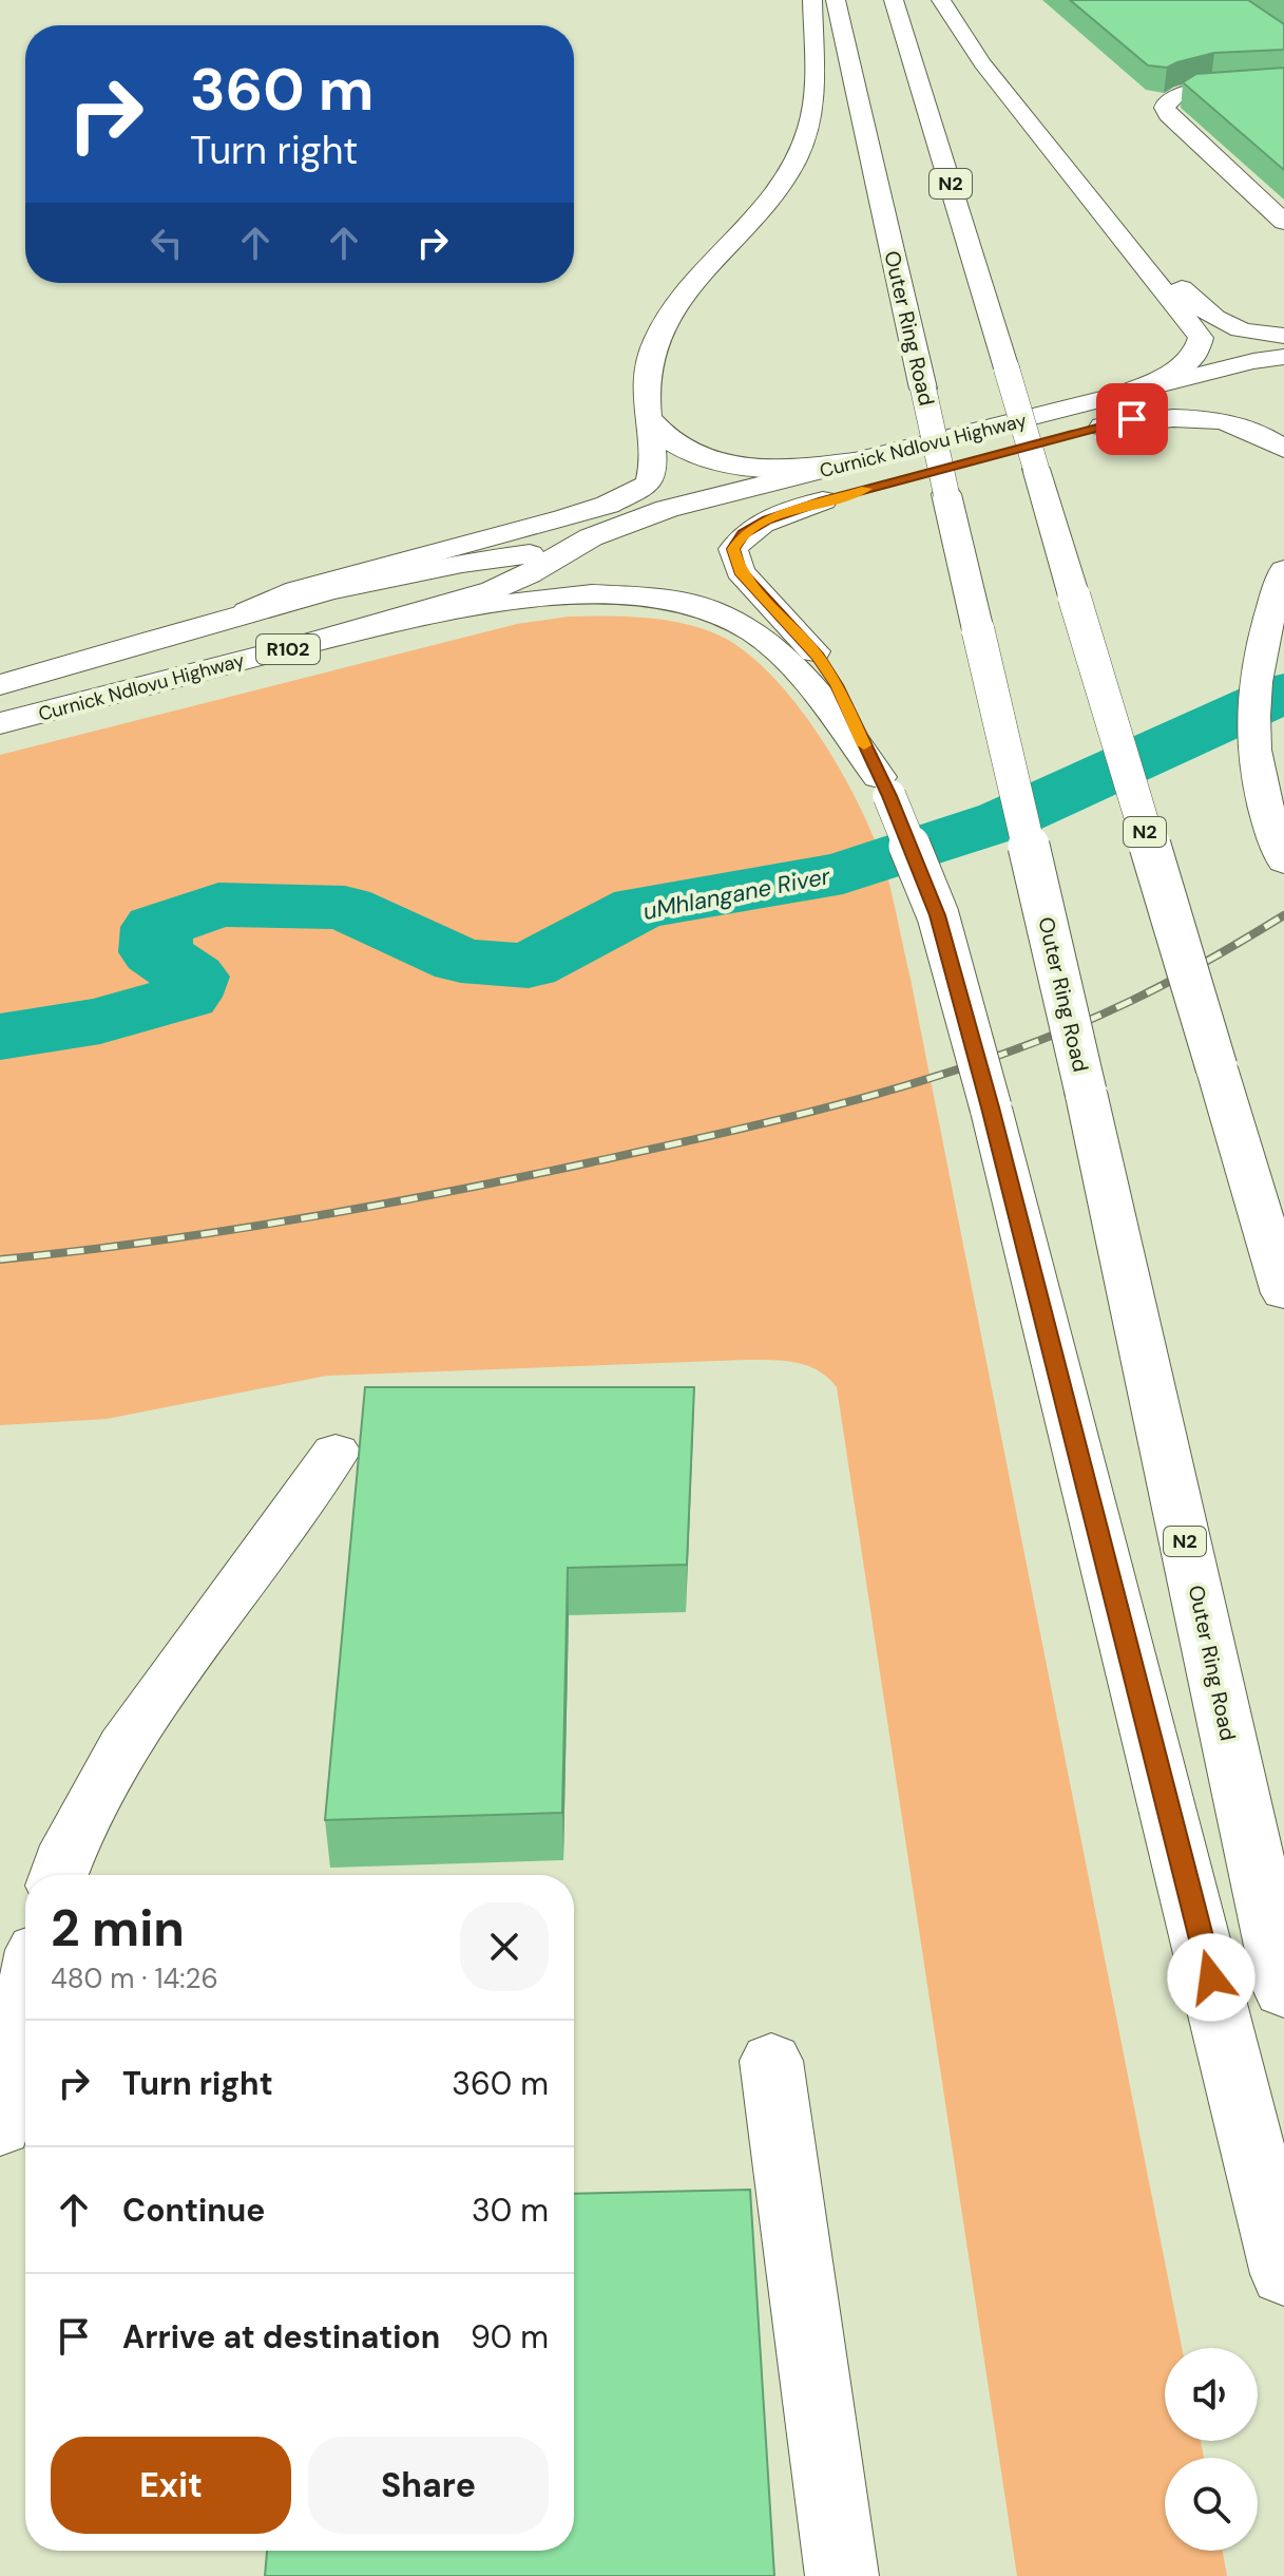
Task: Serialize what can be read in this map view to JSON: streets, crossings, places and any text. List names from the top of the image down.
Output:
{
  "streets": {
    "main road": [
      "N2",
      "Outer Ring Road",
      "Curnick Ndlovu Highway",
      "R102"
    ]
  },
  "water": ["uMhlangane River"],
  "page": {
    "turn": ["360 m", "Turn right"],
    "heading": ["2 min", "480 m · 14:26"],
    "list": [
      {
        "name": "Turn right",
        "value": "360 m"
      },
      {
        "name": "Continue",
        "value": "30 m"
      },
      {
        "name": "Arrive at destination",
        "value": "90 m"
      }
    ],
    "buttons": ["Exit", "Share"]
  }
}
